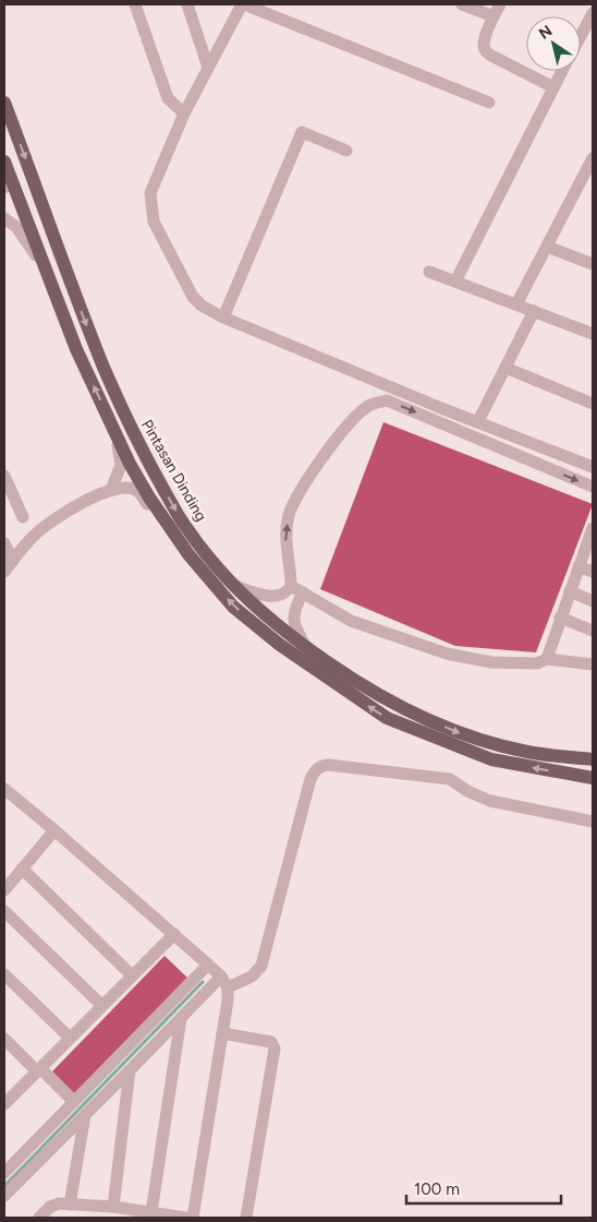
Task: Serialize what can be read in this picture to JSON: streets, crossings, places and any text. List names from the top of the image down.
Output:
{
  "streets": {
    "main road": ["Pintasan Dinding"]
  },
  "scale_bar": "100 m",
  "north": "top left"
}
